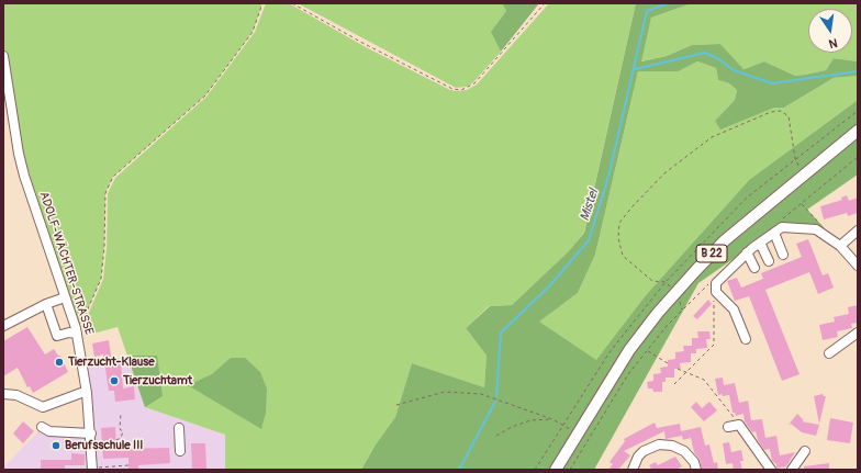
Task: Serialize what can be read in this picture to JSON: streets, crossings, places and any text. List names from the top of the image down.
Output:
{
  "streets": {
    "main road": ["B 22"],
    "street": ["ADOLF-WÄCHTER-STRASSE"]
  },
  "water": ["Mistel"],
  "places": ["Tierzucht-Klause", "Tierzuchtamt", "Berufsschule III"],
  "north": "bottom"
}
